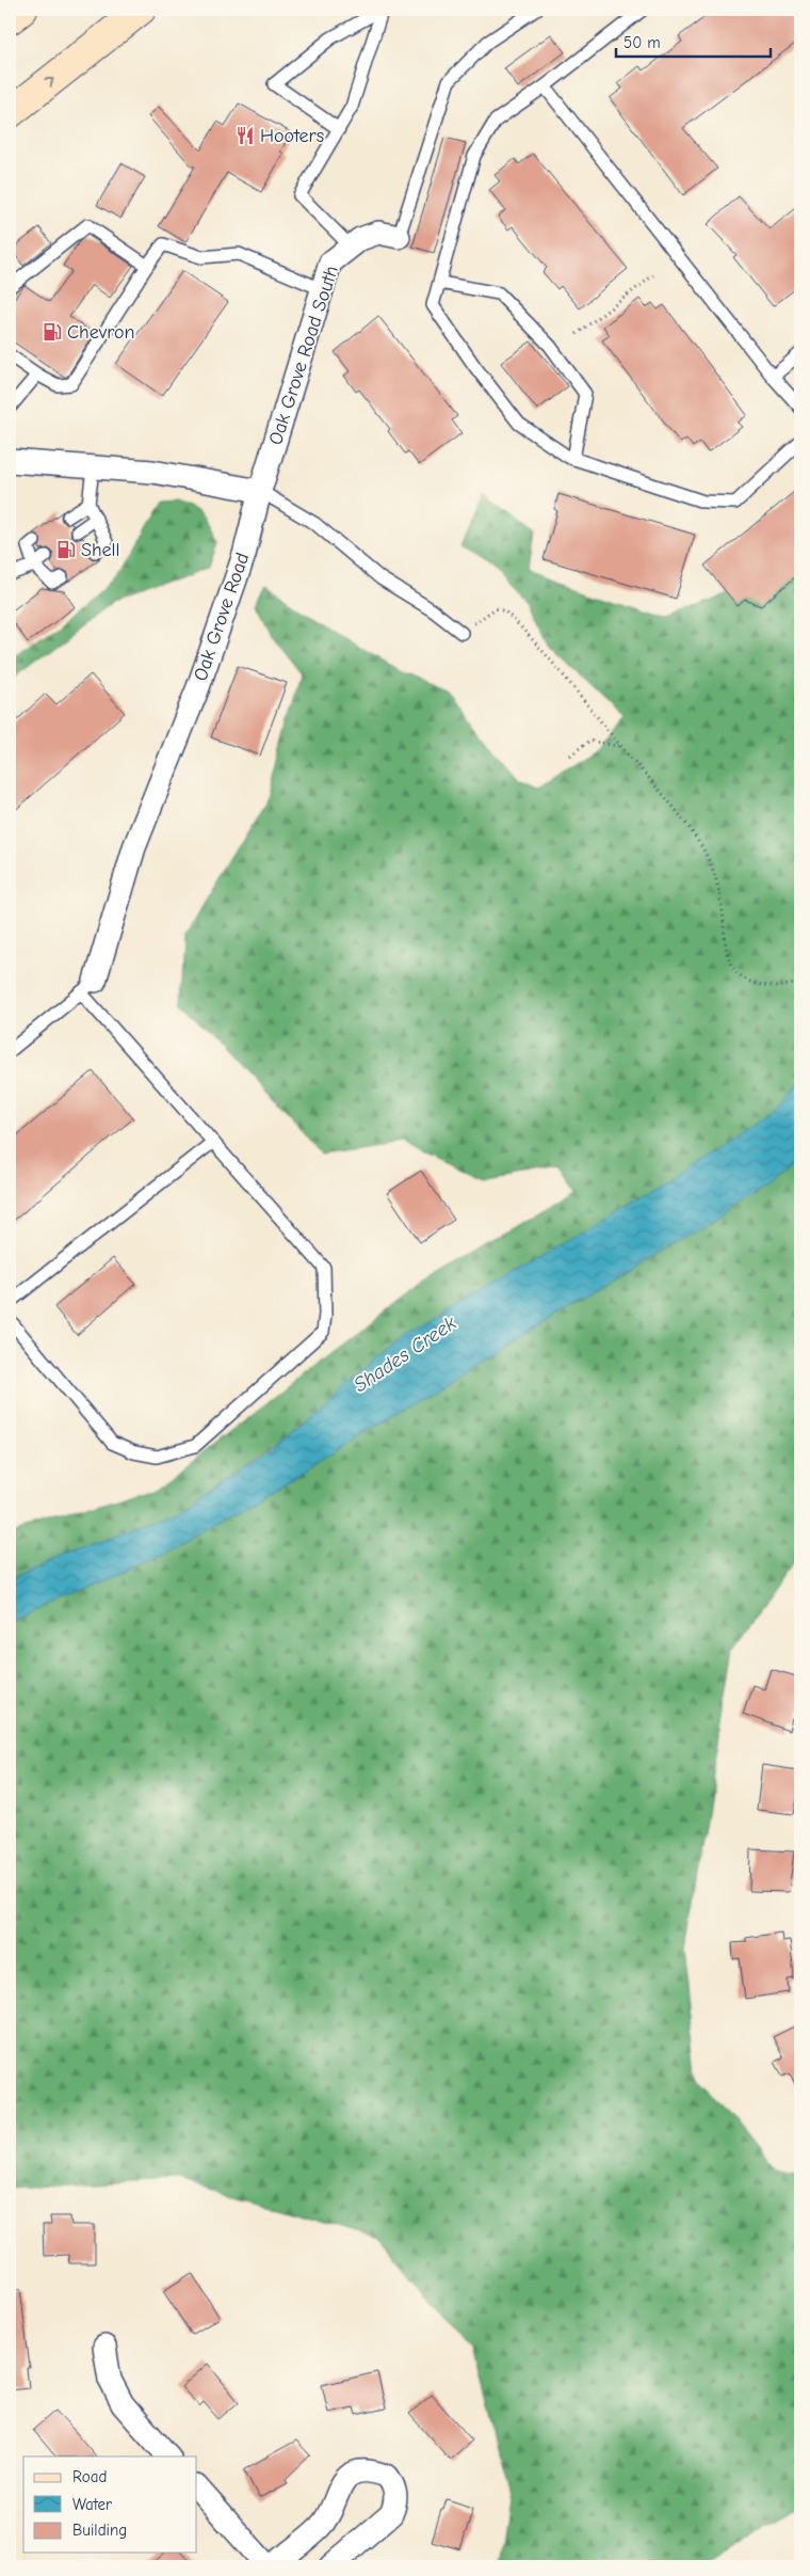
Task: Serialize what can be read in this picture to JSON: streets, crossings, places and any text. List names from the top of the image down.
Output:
{
  "streets": {
    "street": ["Oak Grove Road South", "Oak Grove Road"]
  },
  "crossings": [
    ["Oak Grove Road South", "Oak Grove Road"]
  ],
  "water": ["Shades Creek"],
  "places": {
    "restaurant": ["Hooters"],
    "fuel station": ["Chevron", "Shell"]
  },
  "legend": ["Road", "Water", "Building"],
  "scale_bar": "50 m"
}
